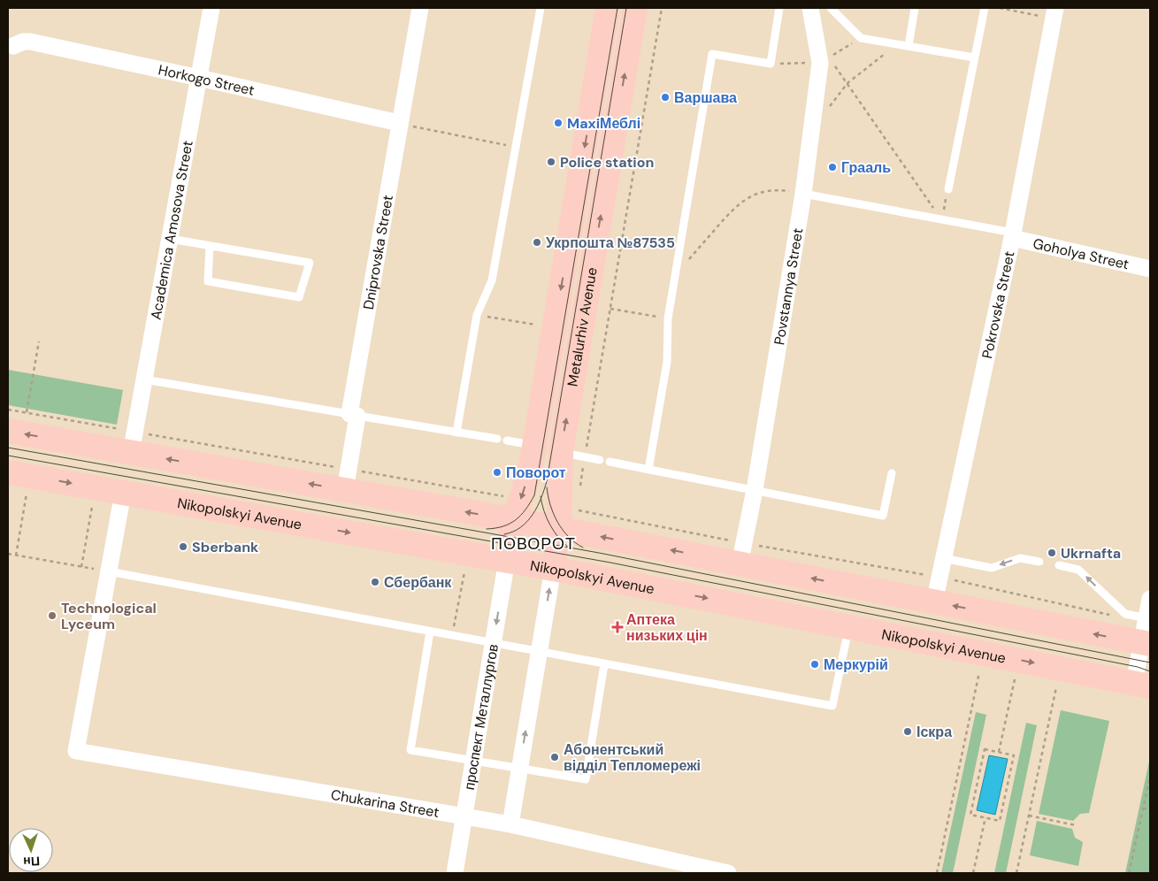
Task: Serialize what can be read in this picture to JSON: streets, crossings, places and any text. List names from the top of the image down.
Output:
{
  "streets": {
    "main road": ["Metalurhiv Avenue", "Nikopolskyi Avenue"],
    "street": [
      "Horkogo Street",
      "Academica Amosova Street",
      "Dniprovska Street",
      "Goholya Street",
      "Povstannya Street",
      "Pokrovska Street",
      "проспект Металлургов",
      "Chukarina Street"
    ]
  },
  "crossings": [
    ["Horkogo Street", "Academica Amosova Street"],
    ["Horkogo Street", "Dniprovska Street"],
    ["Goholya Street", "Pokrovska Street"],
    ["Metalurhiv Avenue", "Nikopolskyi Avenue"],
    ["Metalurhiv Avenue", "проспект Металлургов"],
    ["Nikopolskyi Avenue", "проспект Металлургов"],
    ["проспект Металлургов", "Chukarina Street"]
  ],
  "districts": ["ПОВОРОТ"],
  "places": {
    "other": [
      "Варшава",
      "MaxiМеблі",
      "Police station",
      "Грааль",
      "Укрпошта №87535",
      "Поворот",
      "Sberbank",
      "Ukrnafta",
      "Сбербанк",
      "Technological Lyceum",
      "Меркурій",
      "Іскра",
      "Абонентський відділ Тепломережі"
    ],
    "health": ["Аптека низьких цін"]
  },
  "north": "bottom"
}
